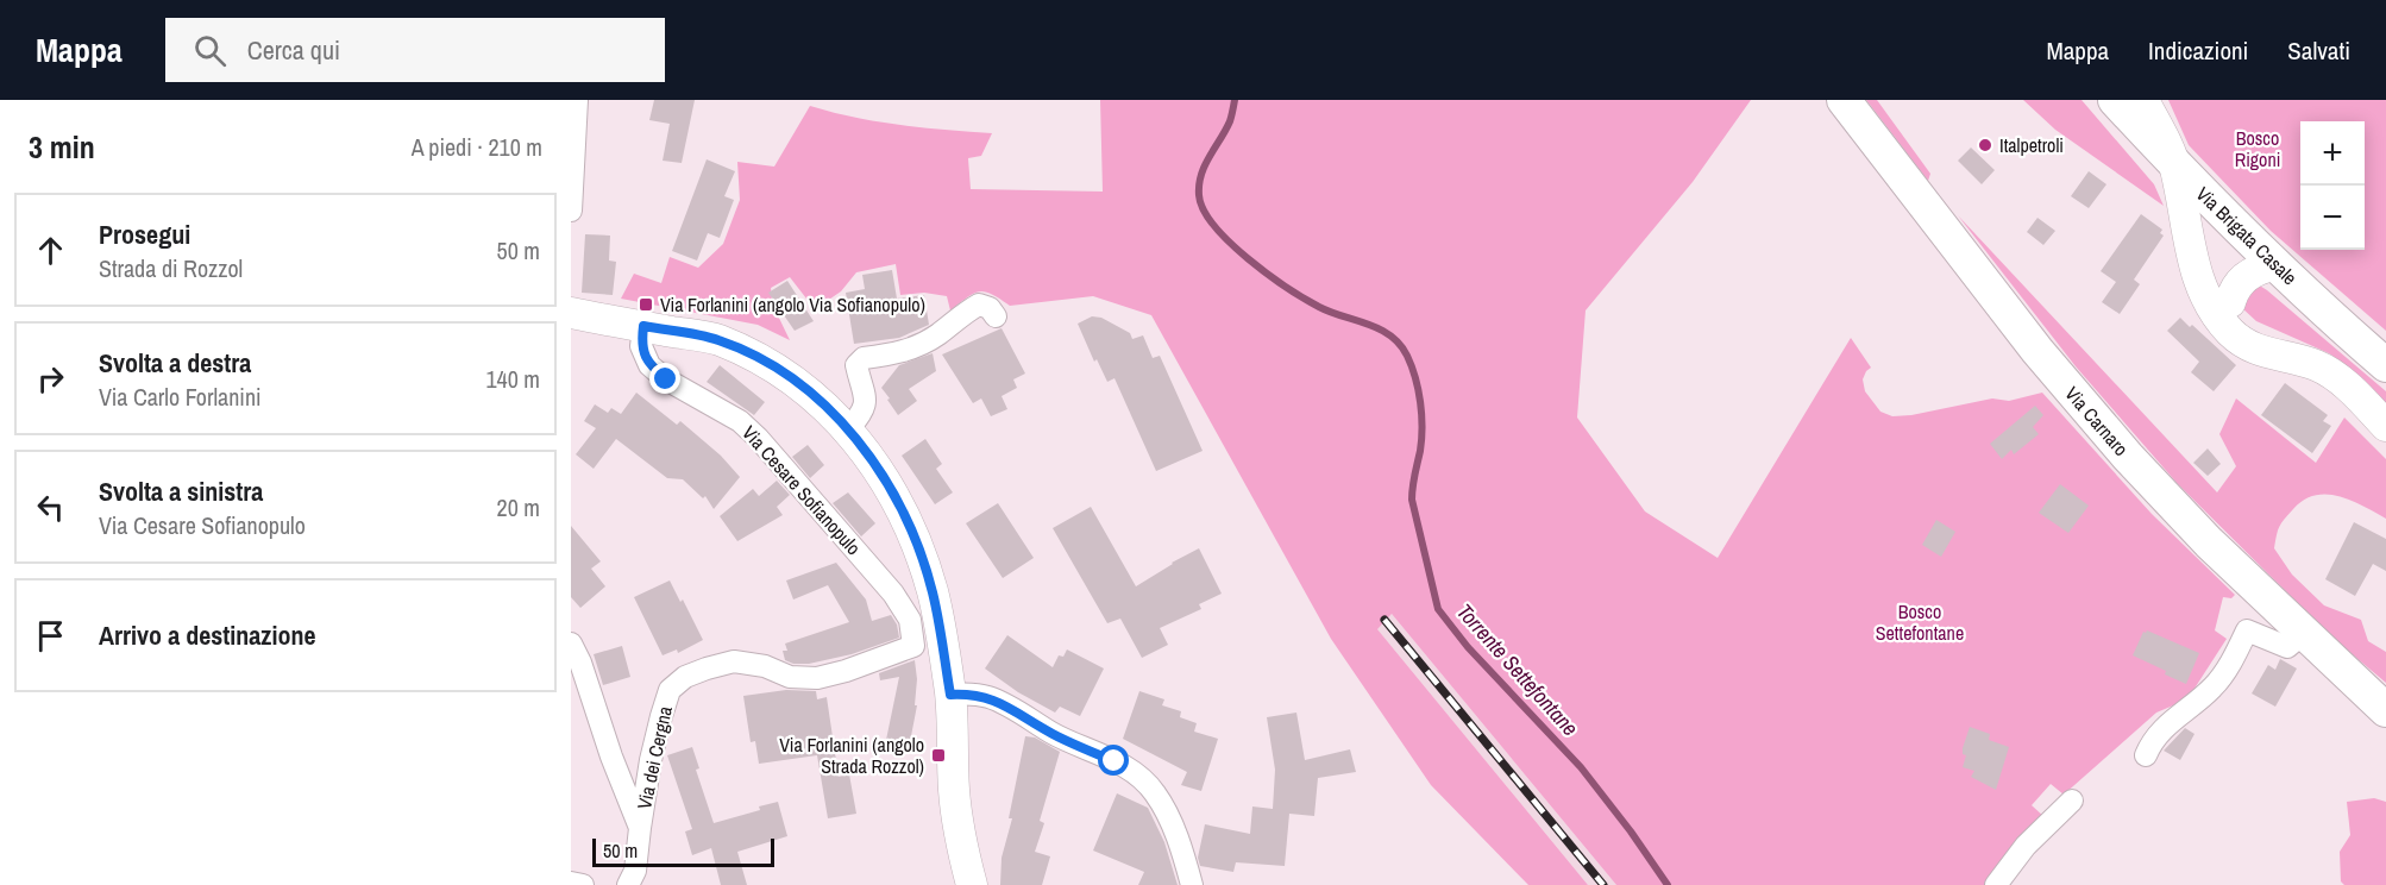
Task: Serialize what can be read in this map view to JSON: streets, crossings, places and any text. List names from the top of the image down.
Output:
{
  "streets": {
    "main road": ["Via Brigata Casale", "Via Carnaro"],
    "street": ["Via Cesare Sofianopulo", "Via dei Cergna"]
  },
  "crossings": [
    ["Via Cesare Sofianopulo", "Via dei Cergna"]
  ],
  "water": ["Torrente Settefontane"],
  "parks": ["Bosco Rigoni", "Bosco Settefontane"],
  "places": {
    "other": ["Italpetroli"],
    "transit": ["Via Forlanini (angolo Via Sofianopulo)", "Via Forlanini (angolo Strada Rozzol)"]
  },
  "scale_bar": "50 m",
  "page": {
    "header": "Mappa",
    "search": "Cerca qui",
    "nav": ["Mappa", "Indicazioni", "Salvati"],
    "heading": ["3 min", "A piedi · 210 m"],
    "map_buttons": ["+", "−"],
    "list": [
      ["Prosegui", "Strada di Rozzol", "50 m"],
      ["Svolta a destra", "Via Carlo Forlanini", "140 m"],
      ["Svolta a sinistra", "Via Cesare Sofianopulo", "20 m"],
      "Arrivo a destinazione"
    ],
    "scale": "50 m"
  }
}
